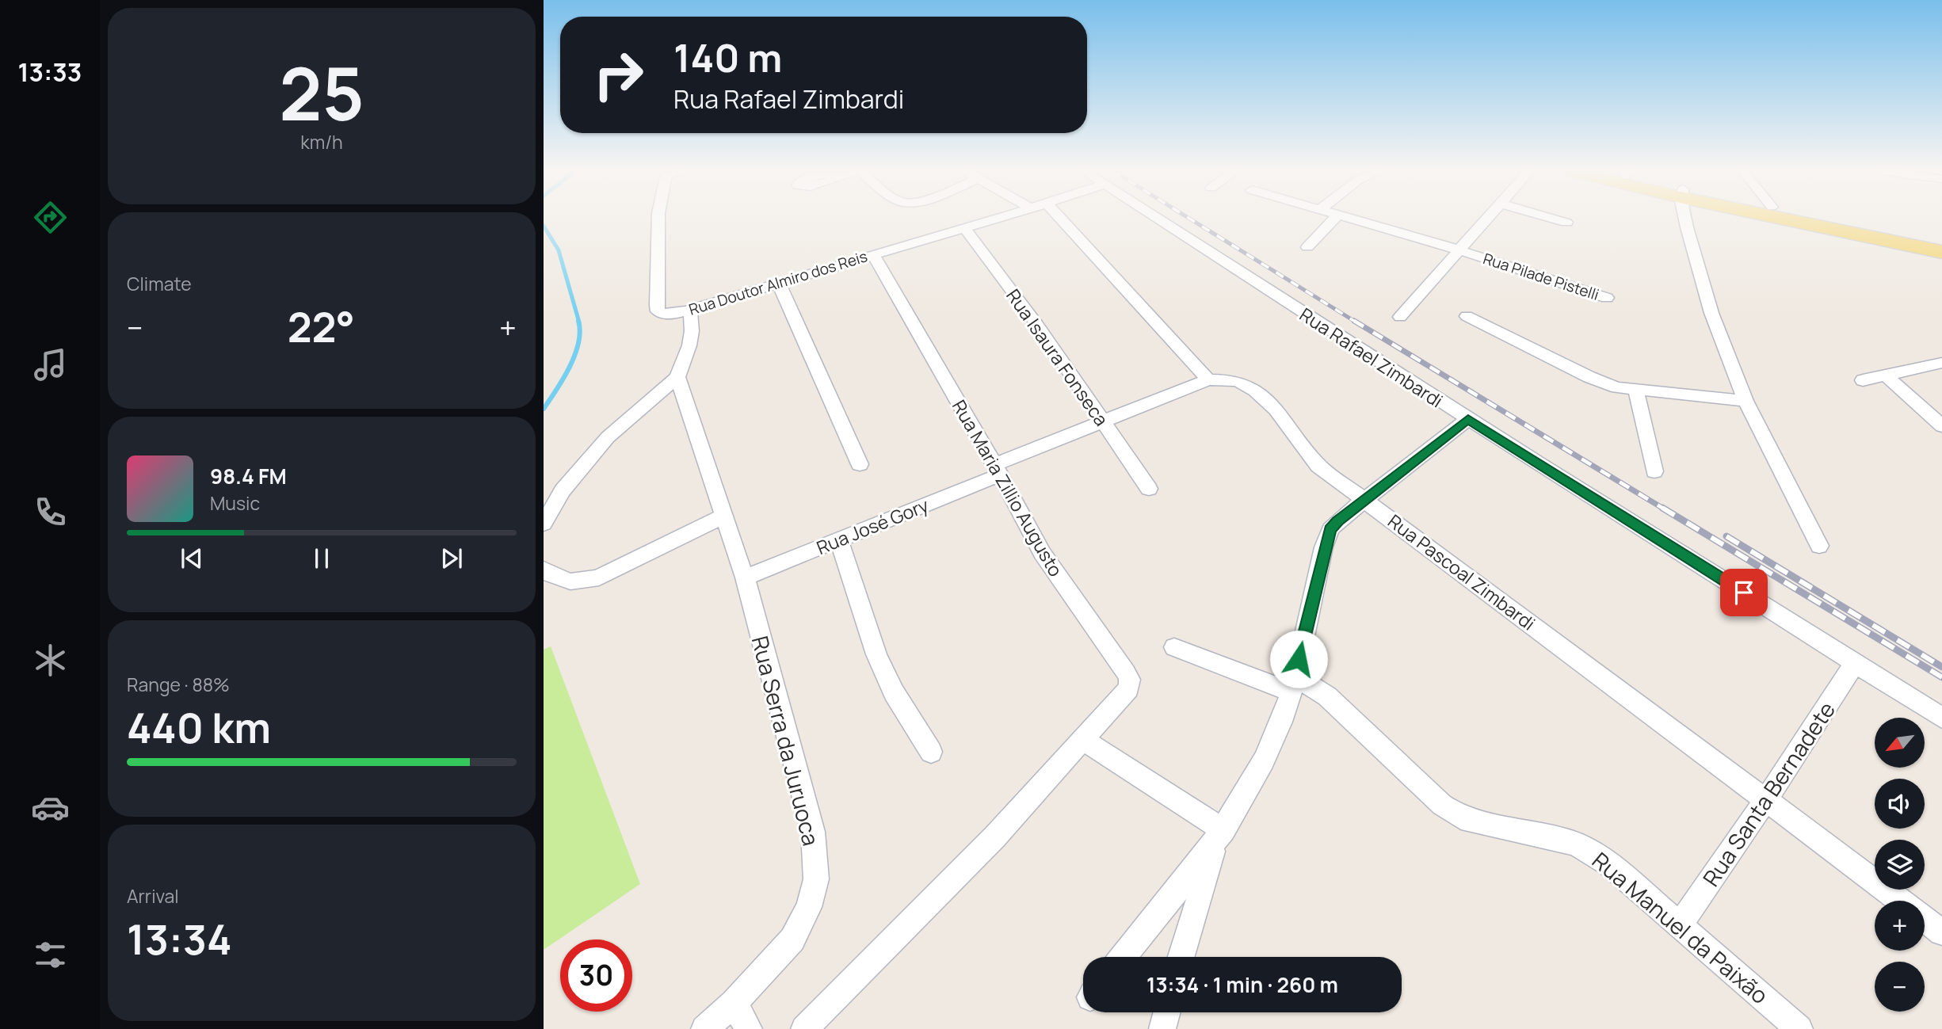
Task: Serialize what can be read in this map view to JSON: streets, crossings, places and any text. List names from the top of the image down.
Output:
{
  "streets": {
    "street": [
      "Rua Pilade Pistelli",
      "Rua Doutor Almiro dos Reis",
      "Rua Isaura Fonseca",
      "Rua Rafael Zimbardi",
      "Rua Maria Zillio Augusto",
      "Rua José Gory",
      "Rua Pascoal Zimbardi",
      "Rua Serra da Juruoca",
      "Rua Santa Bernadete",
      "Rua Manuel da Paixão"
    ]
  },
  "crossings": [
    ["Rua Doutor Almiro dos Reis", "Rua Isaura Fonseca"],
    ["Rua Doutor Almiro dos Reis", "Rua Maria Zillio Augusto"],
    ["Rua Isaura Fonseca", "Rua José Gory"],
    ["Rua Rafael Zimbardi", "Rua Santa Bernadete"],
    ["Rua Maria Zillio Augusto", "Rua José Gory"],
    ["Rua José Gory", "Rua Pascoal Zimbardi"],
    ["Rua José Gory", "Rua Serra da Juruoca"],
    ["Rua Pascoal Zimbardi", "Rua Santa Bernadete"],
    ["Rua Santa Bernadete", "Rua Manuel da Paixão"]
  ],
  "north": "bottom left",
  "page": {
    "tabs": "13:33",
    "tile": [
      ["25", "km/h"],
      "Climate",
      ["Range · 88%", "440 km"],
      ["Arrival", "13:34"]
    ],
    "turn": ["140 m", "Rua Rafael Zimbardi"],
    "heat": ["−", "22°", "+"],
    "song": ["98.4 FM", "Music"],
    "map_buttons": ["+", "−"],
    "limit": "30",
    "trip": "13:34 · 1 min · 260 m"
  }
}
